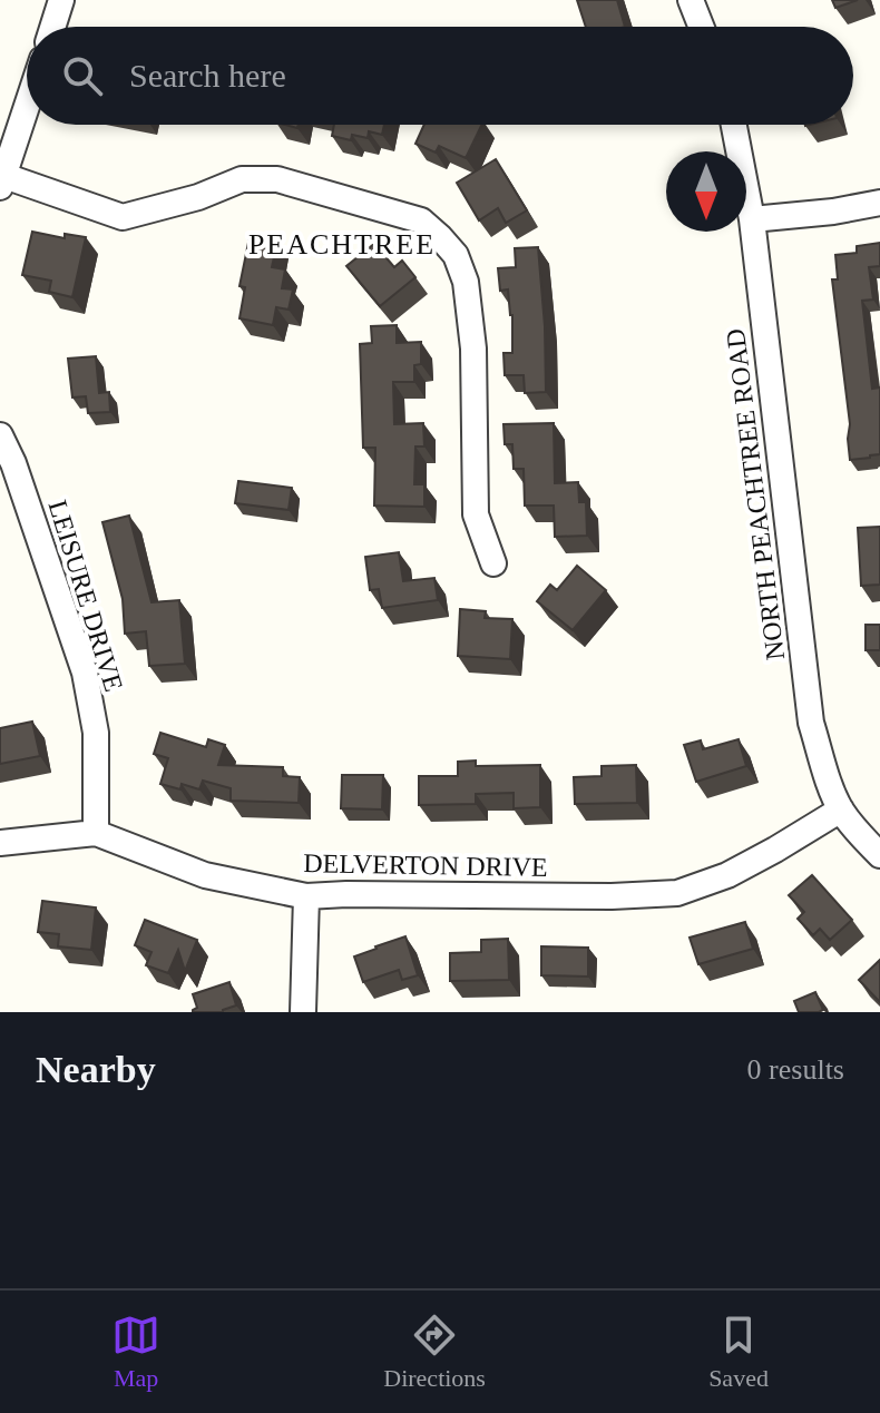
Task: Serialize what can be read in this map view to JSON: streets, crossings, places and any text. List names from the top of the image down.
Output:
{
  "streets": {
    "street": ["NORTH PEACHTREE ROAD", "LEISURE DRIVE", "DELVERTON DRIVE"]
  },
  "crossings": [
    ["NORTH PEACHTREE ROAD", "DELVERTON DRIVE"],
    ["LEISURE DRIVE", "DELVERTON DRIVE"]
  ],
  "districts": ["PEACHTREE"],
  "north": "bottom",
  "page": {
    "search": "Search here",
    "heading": ["Nearby", "0 results"],
    "nav": ["Map", "Directions", "Saved"]
  }
}
